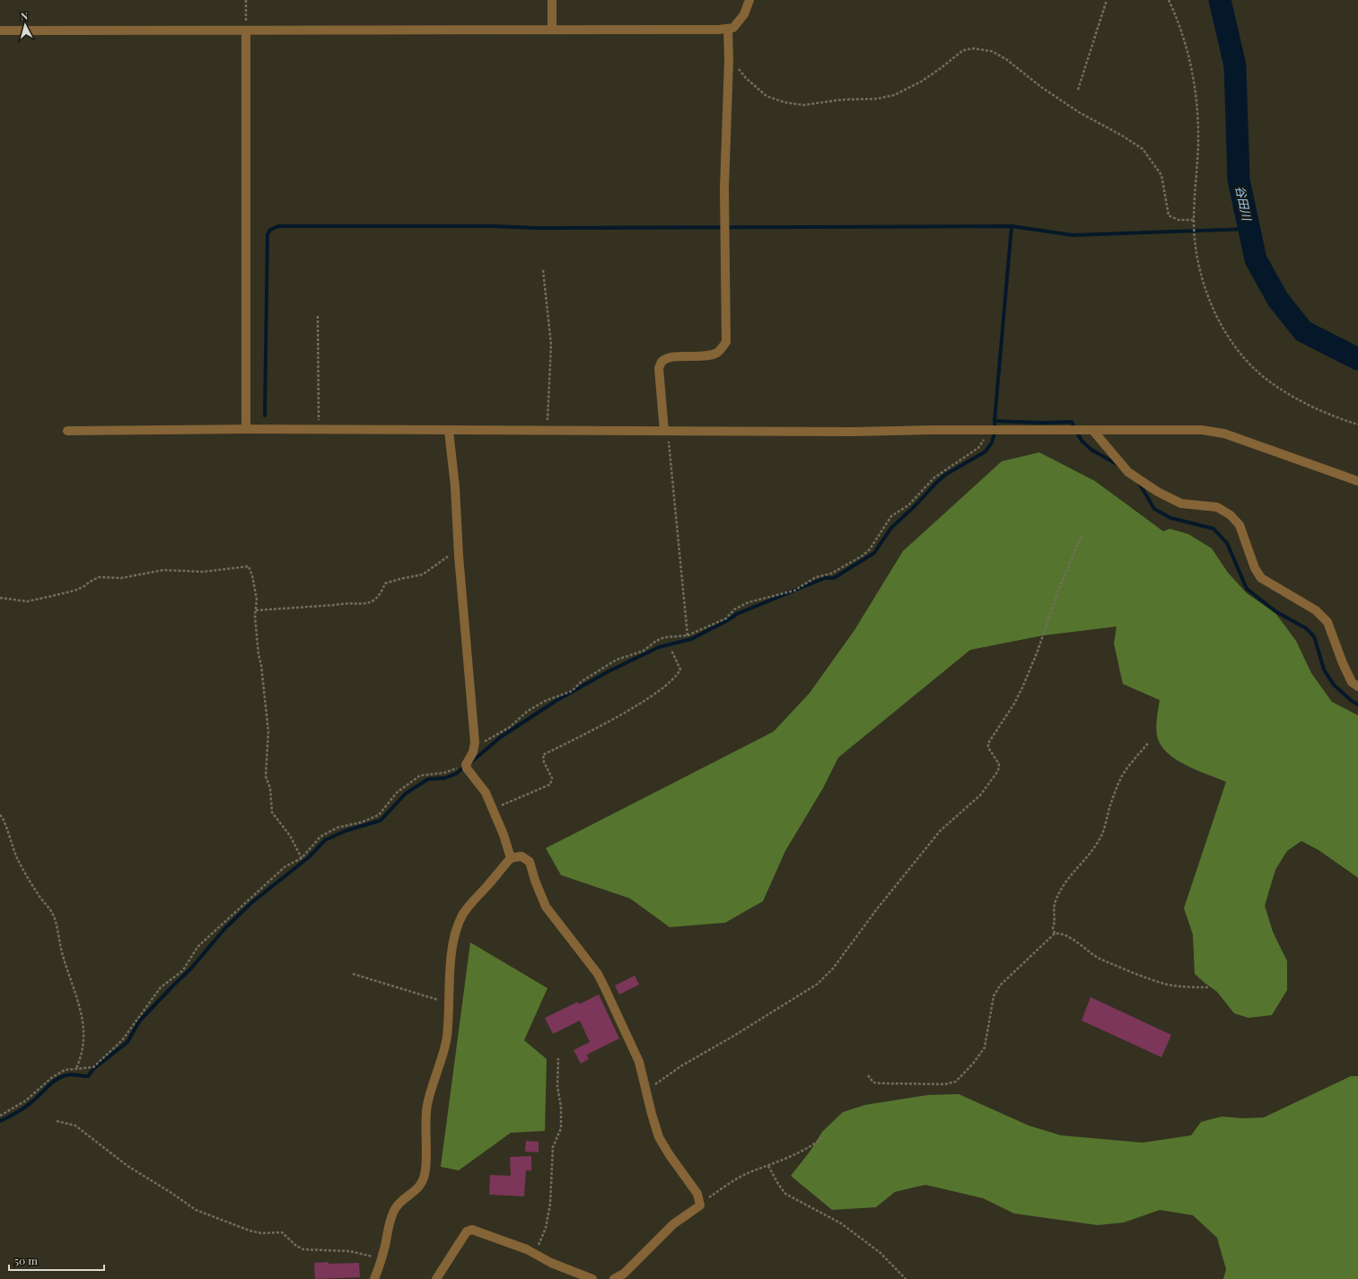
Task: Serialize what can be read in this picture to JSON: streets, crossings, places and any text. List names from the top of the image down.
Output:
{
  "water": ["谷田川"],
  "scale_bar": "50 m",
  "north": "top"
}
